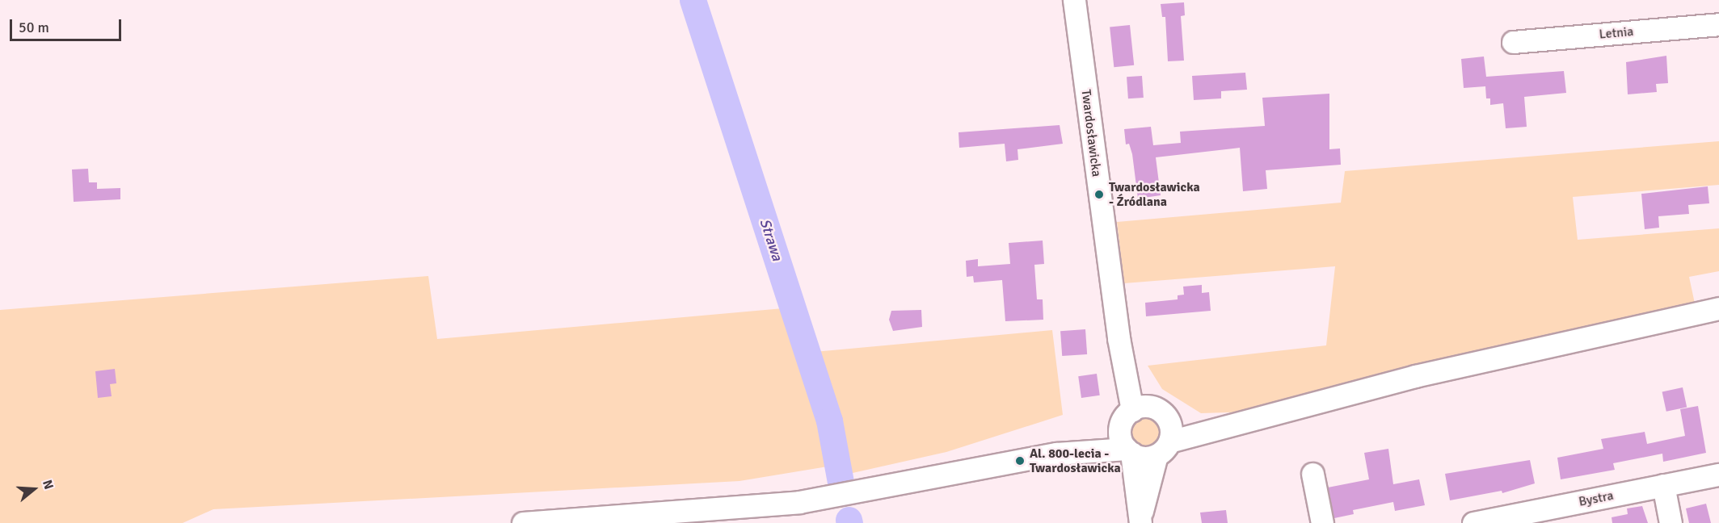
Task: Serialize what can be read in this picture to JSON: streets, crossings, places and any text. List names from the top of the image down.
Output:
{
  "streets": {
    "street": ["Letnia", "Twardosławicka", "Bystra"]
  },
  "water": ["Strawa"],
  "places": ["Twardosławicka - Źródlana", "Al. 800-lecia - Twardosławicka"],
  "scale_bar": "50 m",
  "north": "right"
}
